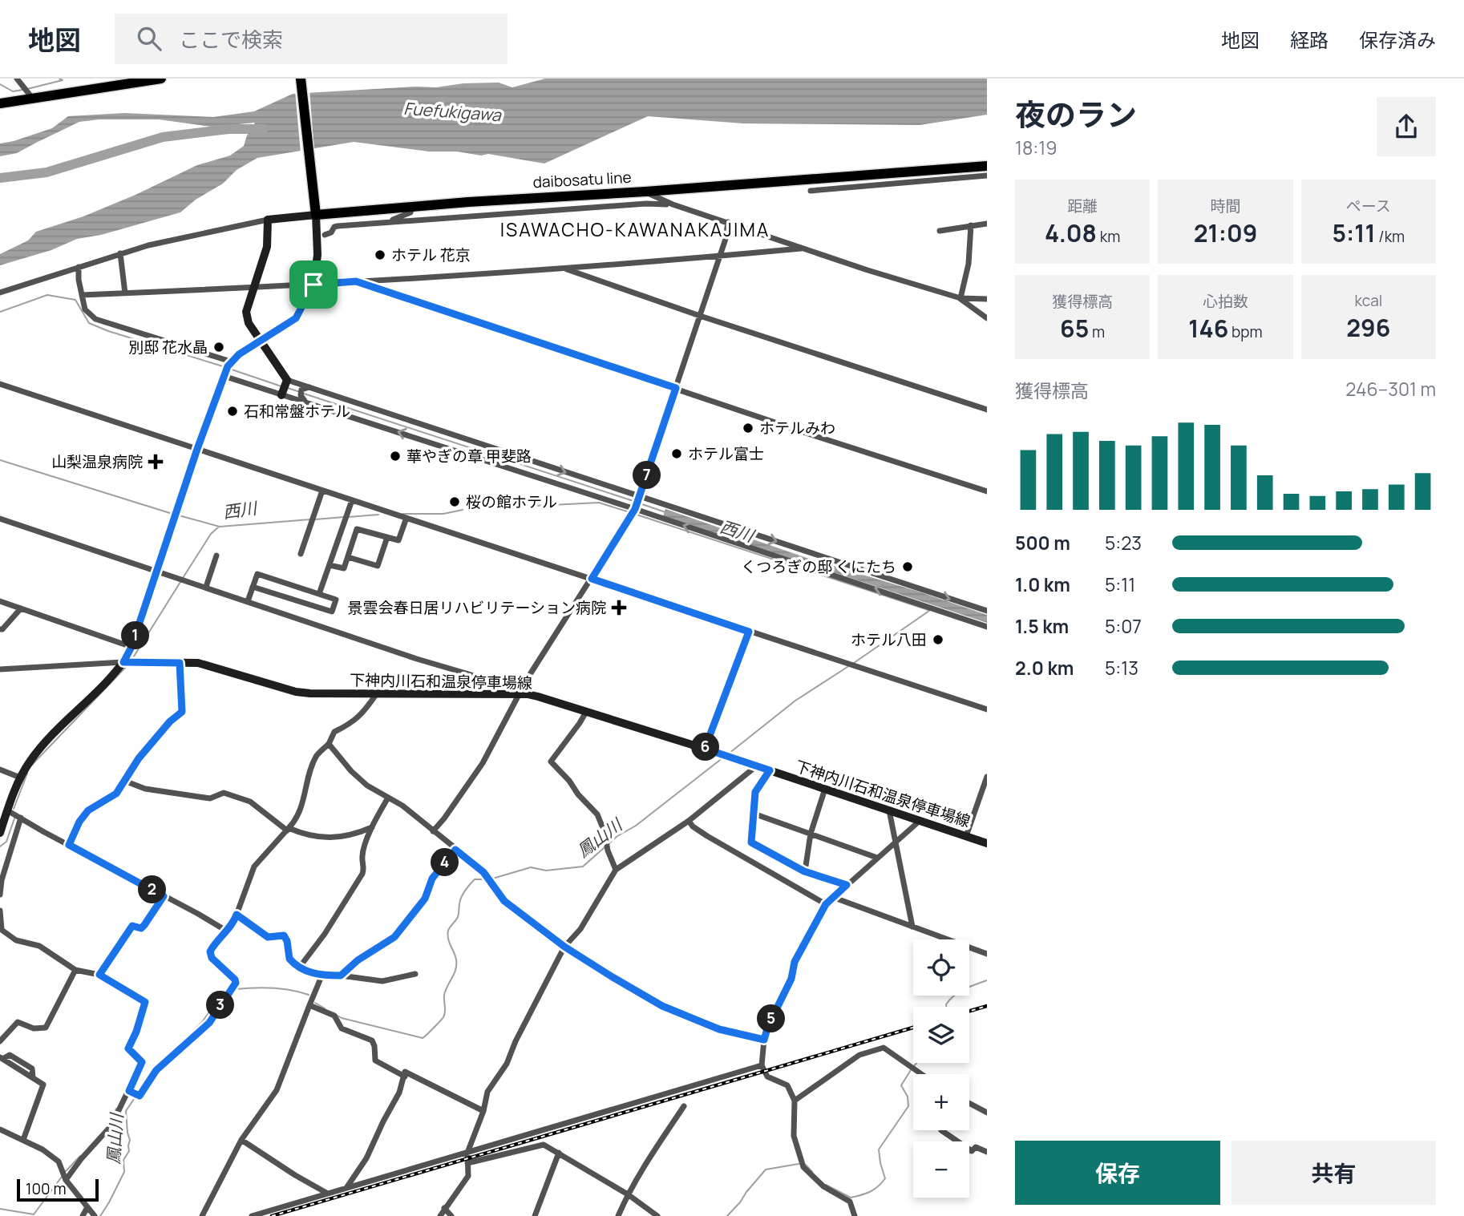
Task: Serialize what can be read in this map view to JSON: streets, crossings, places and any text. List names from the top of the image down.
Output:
{
  "streets": {
    "highway": ["daibosatu line"],
    "main road": ["下神内川石和温泉停車場線"]
  },
  "districts": ["ISAWACHO-KAWANAKAJIMA"],
  "water": ["Fuefukigawa", "西川", "鳳山川"],
  "places": {
    "other": [
      "ホテル 花京",
      "別邸 花水晶",
      "石和常盤ホテル",
      "ホテルみわ",
      "ホテル富士",
      "華やぎの章 甲斐路",
      "桜の館ホテル",
      "くつろぎの邸 くにたち",
      "ホテル八田"
    ],
    "health": ["山梨温泉病院", "景雲会春日居リハビリテーション病院"]
  },
  "scale_bar": "100 m",
  "page": {
    "header": "地図",
    "search": "ここで検索",
    "nav": ["地図", "経路", "保存済み"],
    "heading": ["夜のラン", "18:19"],
    "stats": [
      ["距離", "4.08 km"],
      ["時間", "21:09"],
      ["ペース", "5:11 /km"],
      ["獲得標高", "65 m"],
      ["心拍数", "146 bpm"],
      ["kcal", "296"]
    ],
    "chart": ["獲得標高", "246–301 m"],
    "pins": [
      "7",
      "1",
      "6",
      "4",
      "2",
      "3",
      "5"
    ],
    "list": [
      {
        "name": "500 m",
        "note": "5:23"
      },
      {
        "name": "1.0 km",
        "note": "5:11"
      },
      {
        "name": "1.5 km",
        "note": "5:07"
      },
      {
        "name": "2.0 km",
        "note": "5:13"
      }
    ],
    "map_buttons": ["+", "−"],
    "buttons": ["保存", "共有"],
    "scale": "100 m"
  }
}
